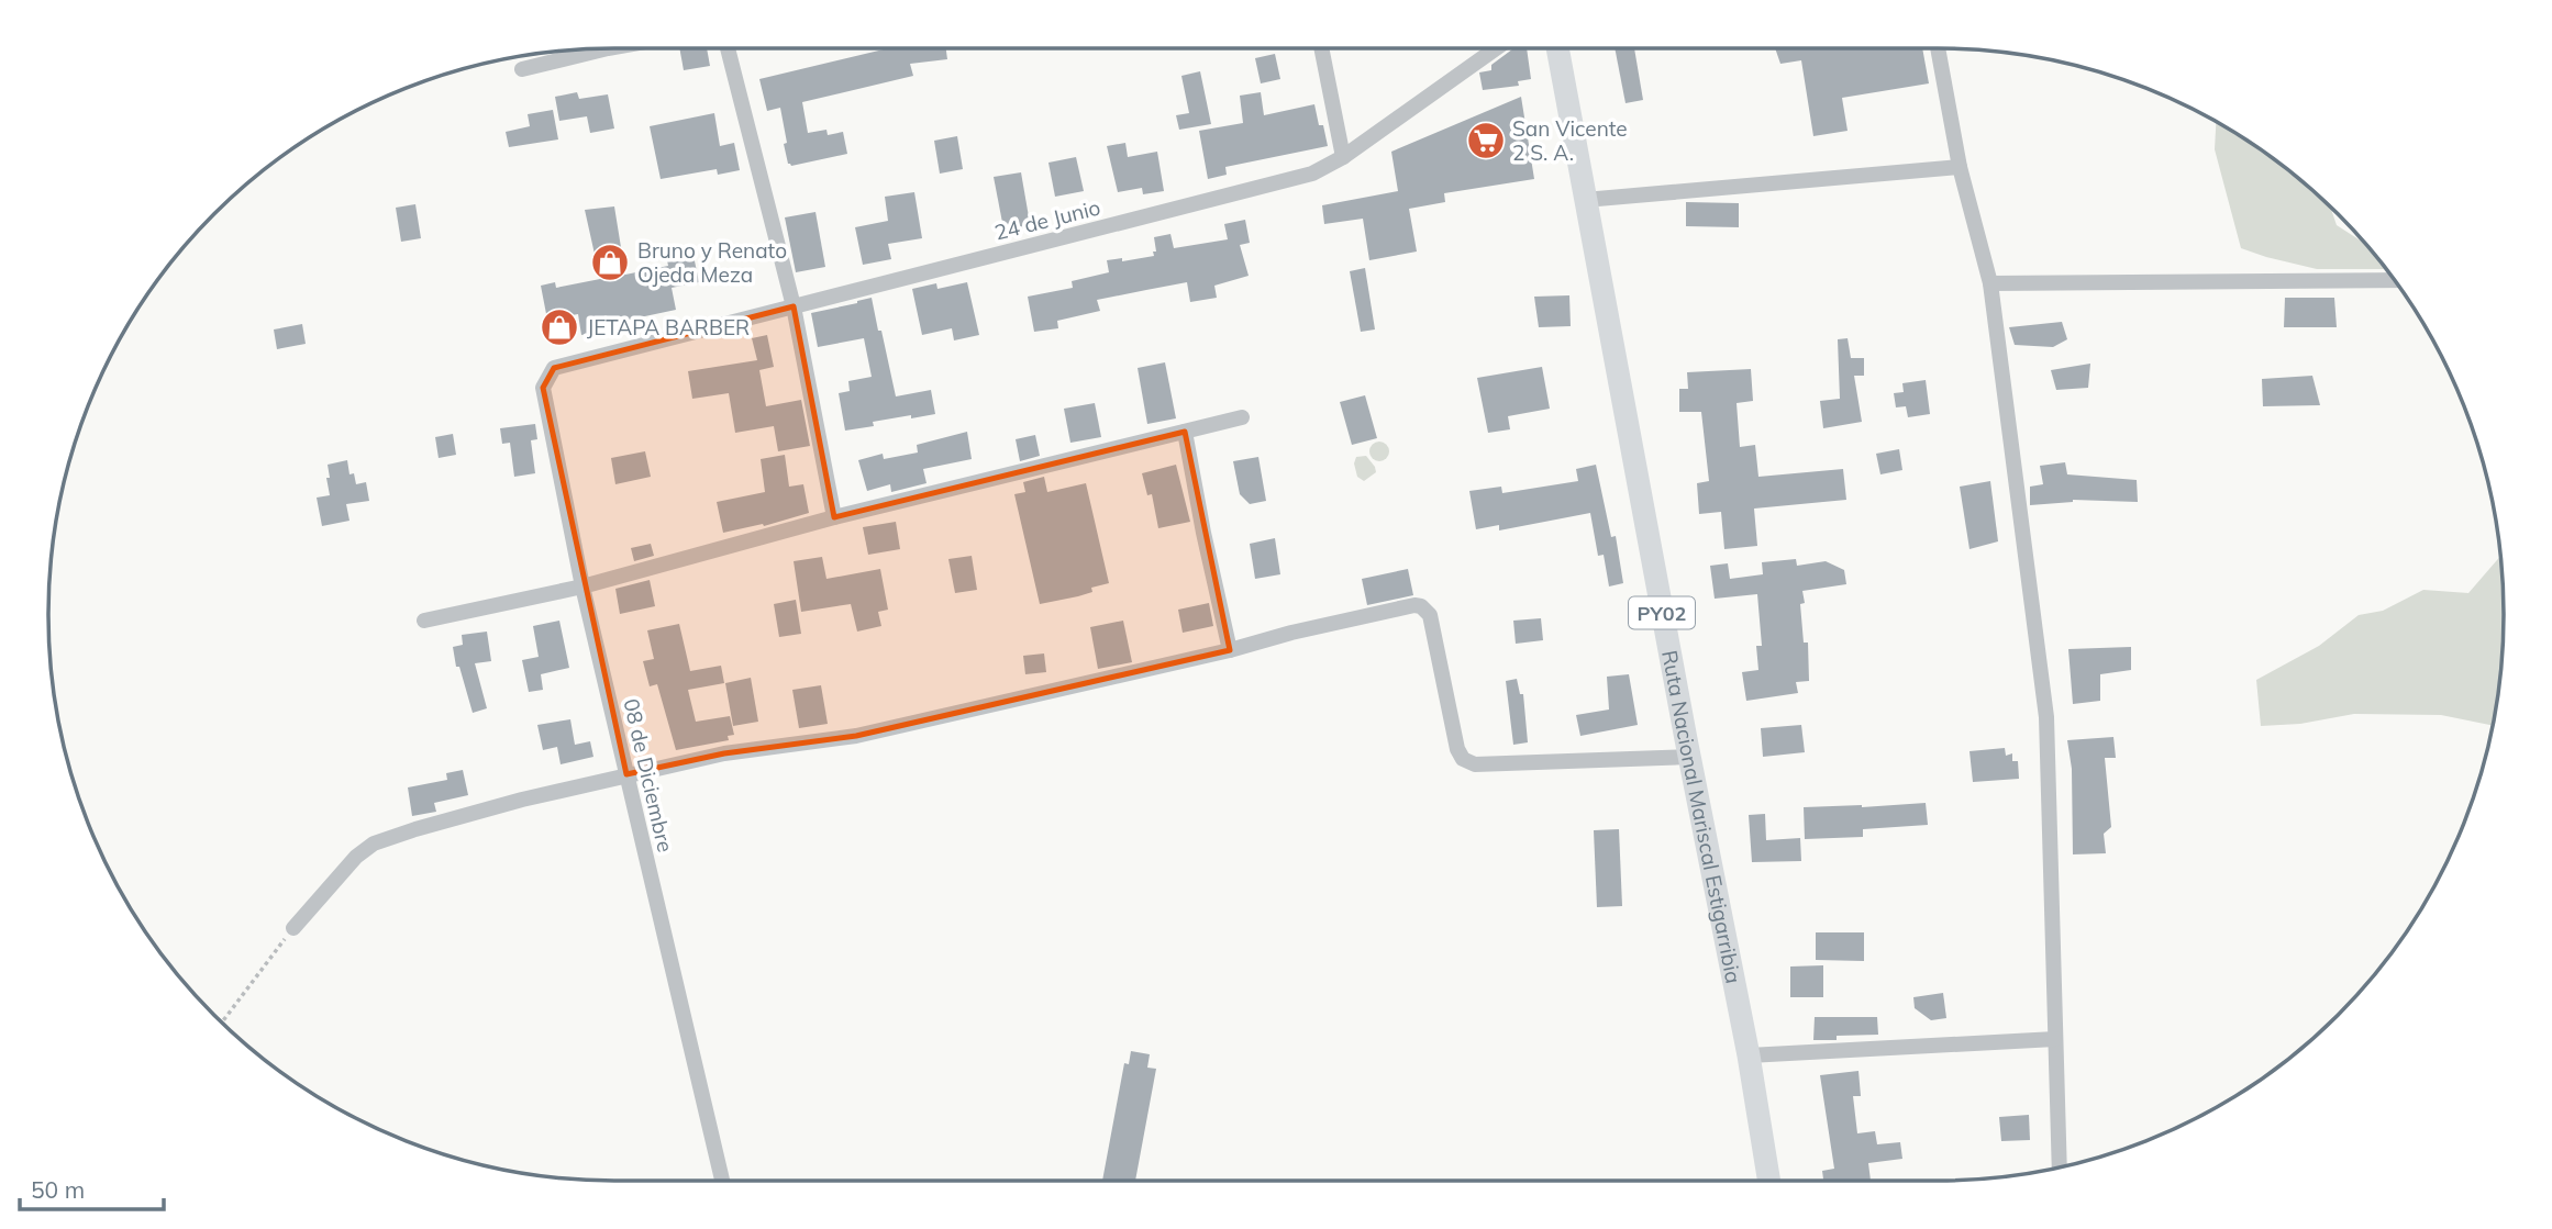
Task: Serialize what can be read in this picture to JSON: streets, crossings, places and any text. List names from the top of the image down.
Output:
{
  "streets": {
    "main road": ["PY02", "Ruta Nacional Mariscal Estigarribia"],
    "street": ["24 de Junio", "08 de Diciembre"]
  },
  "crossings": [
    ["24 de Junio", "08 de Diciembre"]
  ],
  "places": {
    "supermarket": ["San Vicente 2 S. A."],
    "shop": ["Bruno y Renato Ojeda Meza", "JETAPA BARBER"]
  },
  "scale_bar": "50 m"
}
